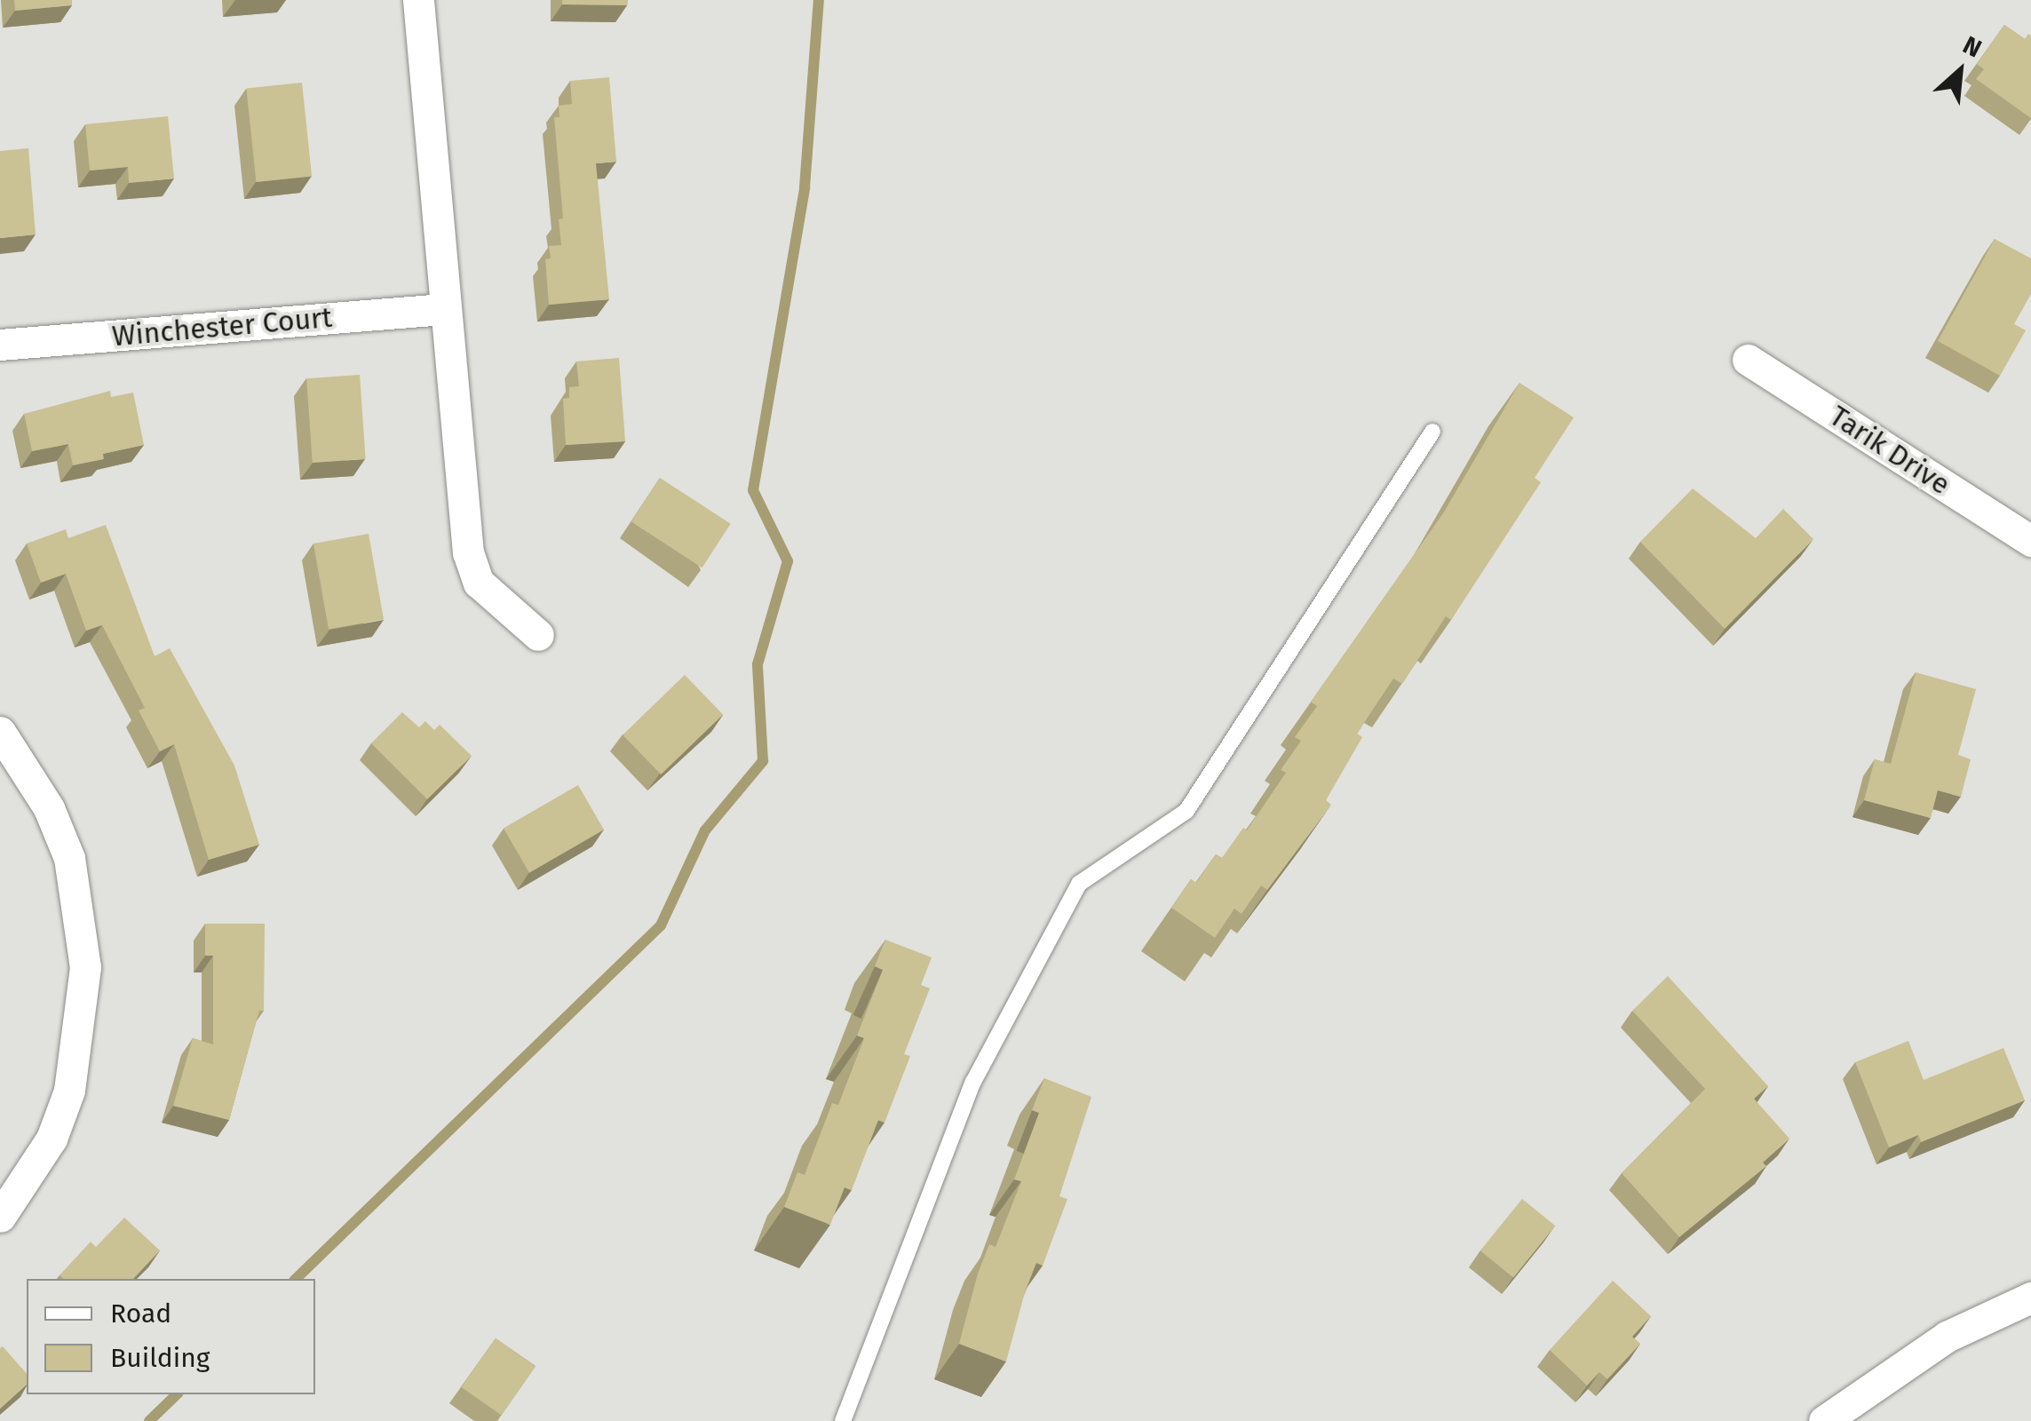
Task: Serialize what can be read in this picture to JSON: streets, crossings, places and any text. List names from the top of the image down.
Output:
{
  "streets": {
    "street": ["Winchester Court", "Tarik Drive"]
  },
  "legend": ["Road", "Building"],
  "north": "top right"
}
